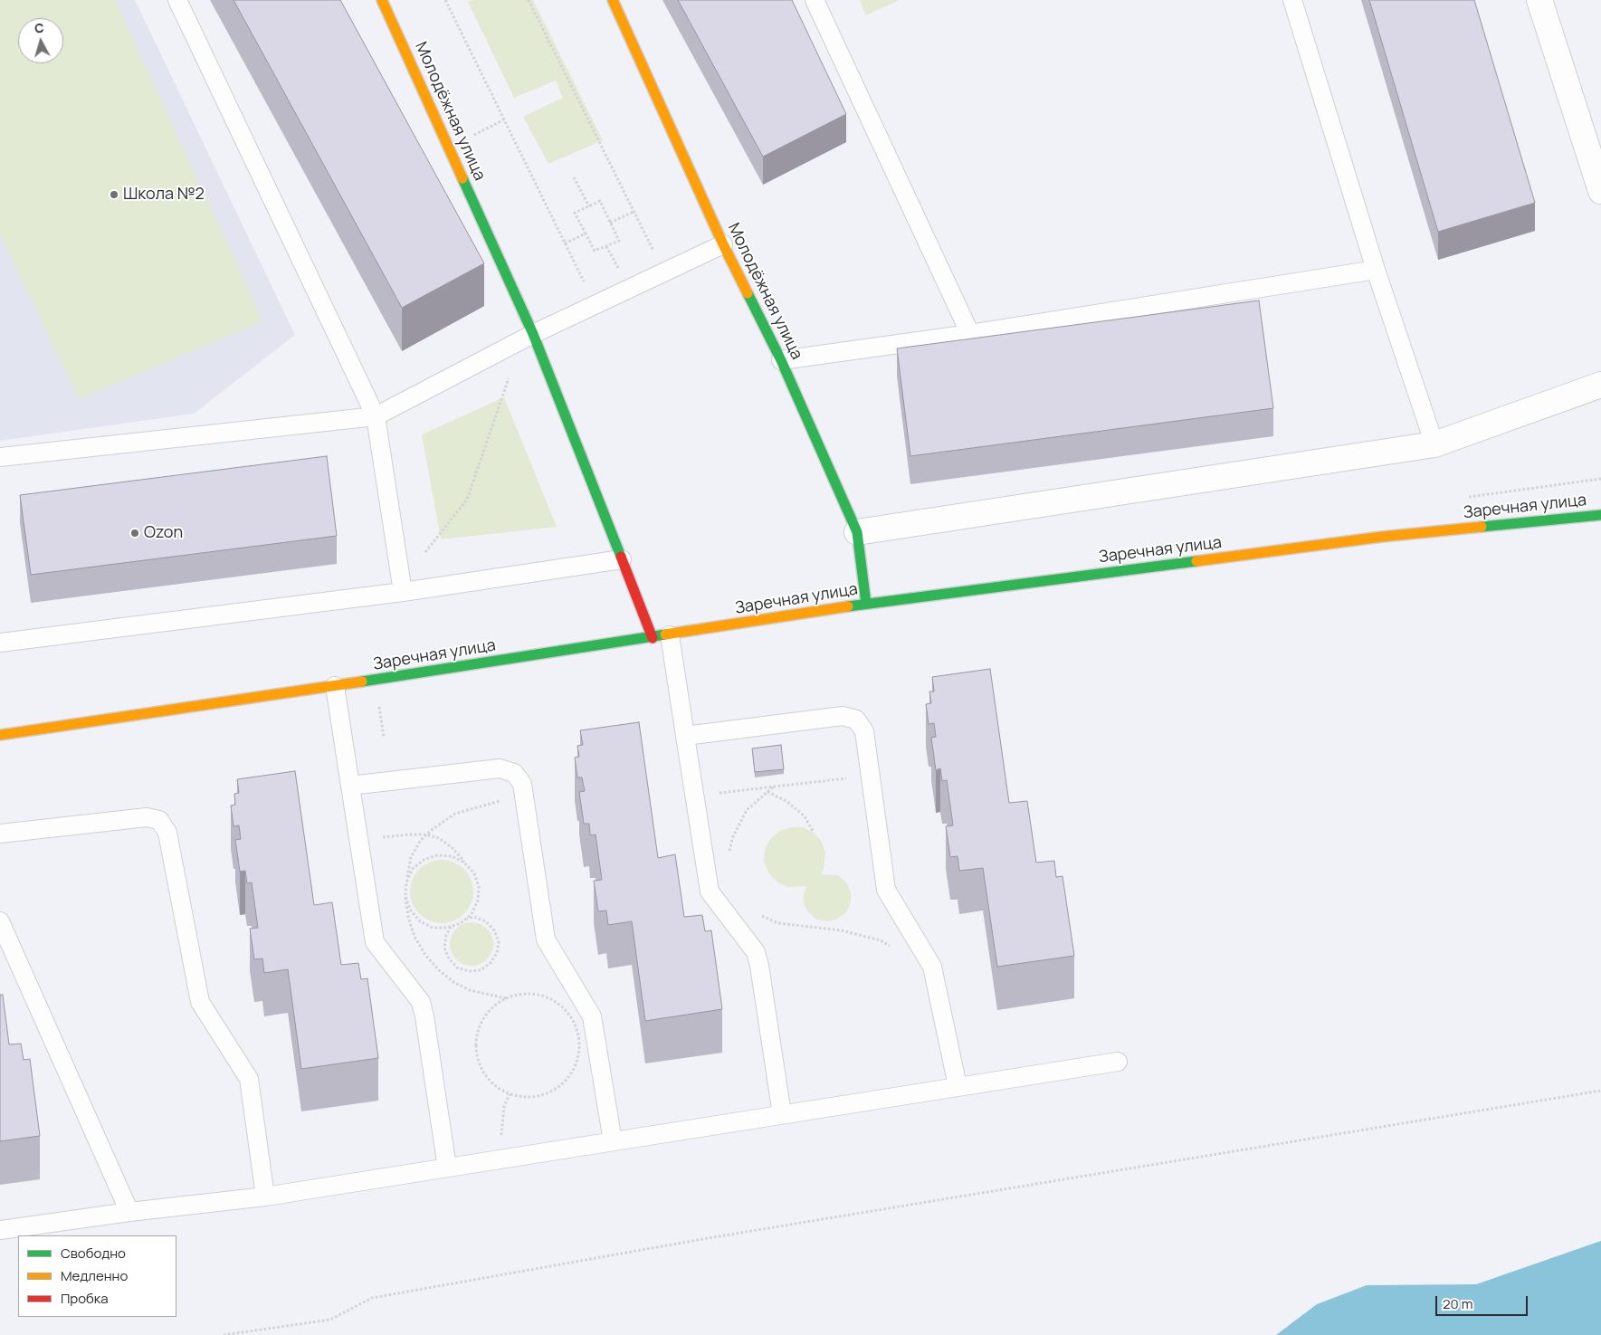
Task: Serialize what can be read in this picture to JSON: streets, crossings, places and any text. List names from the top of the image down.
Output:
{
  "streets": {
    "street": ["Молодёжная улица", "Заречная улица"]
  },
  "crossings": [
    ["Молодёжная улица", "Заречная улица"]
  ],
  "places": ["Школа №2", "Ozon"],
  "legend": ["Свободно", "Медленно", "Пробка"],
  "scale_bar": "20 m",
  "north": "top"
}
